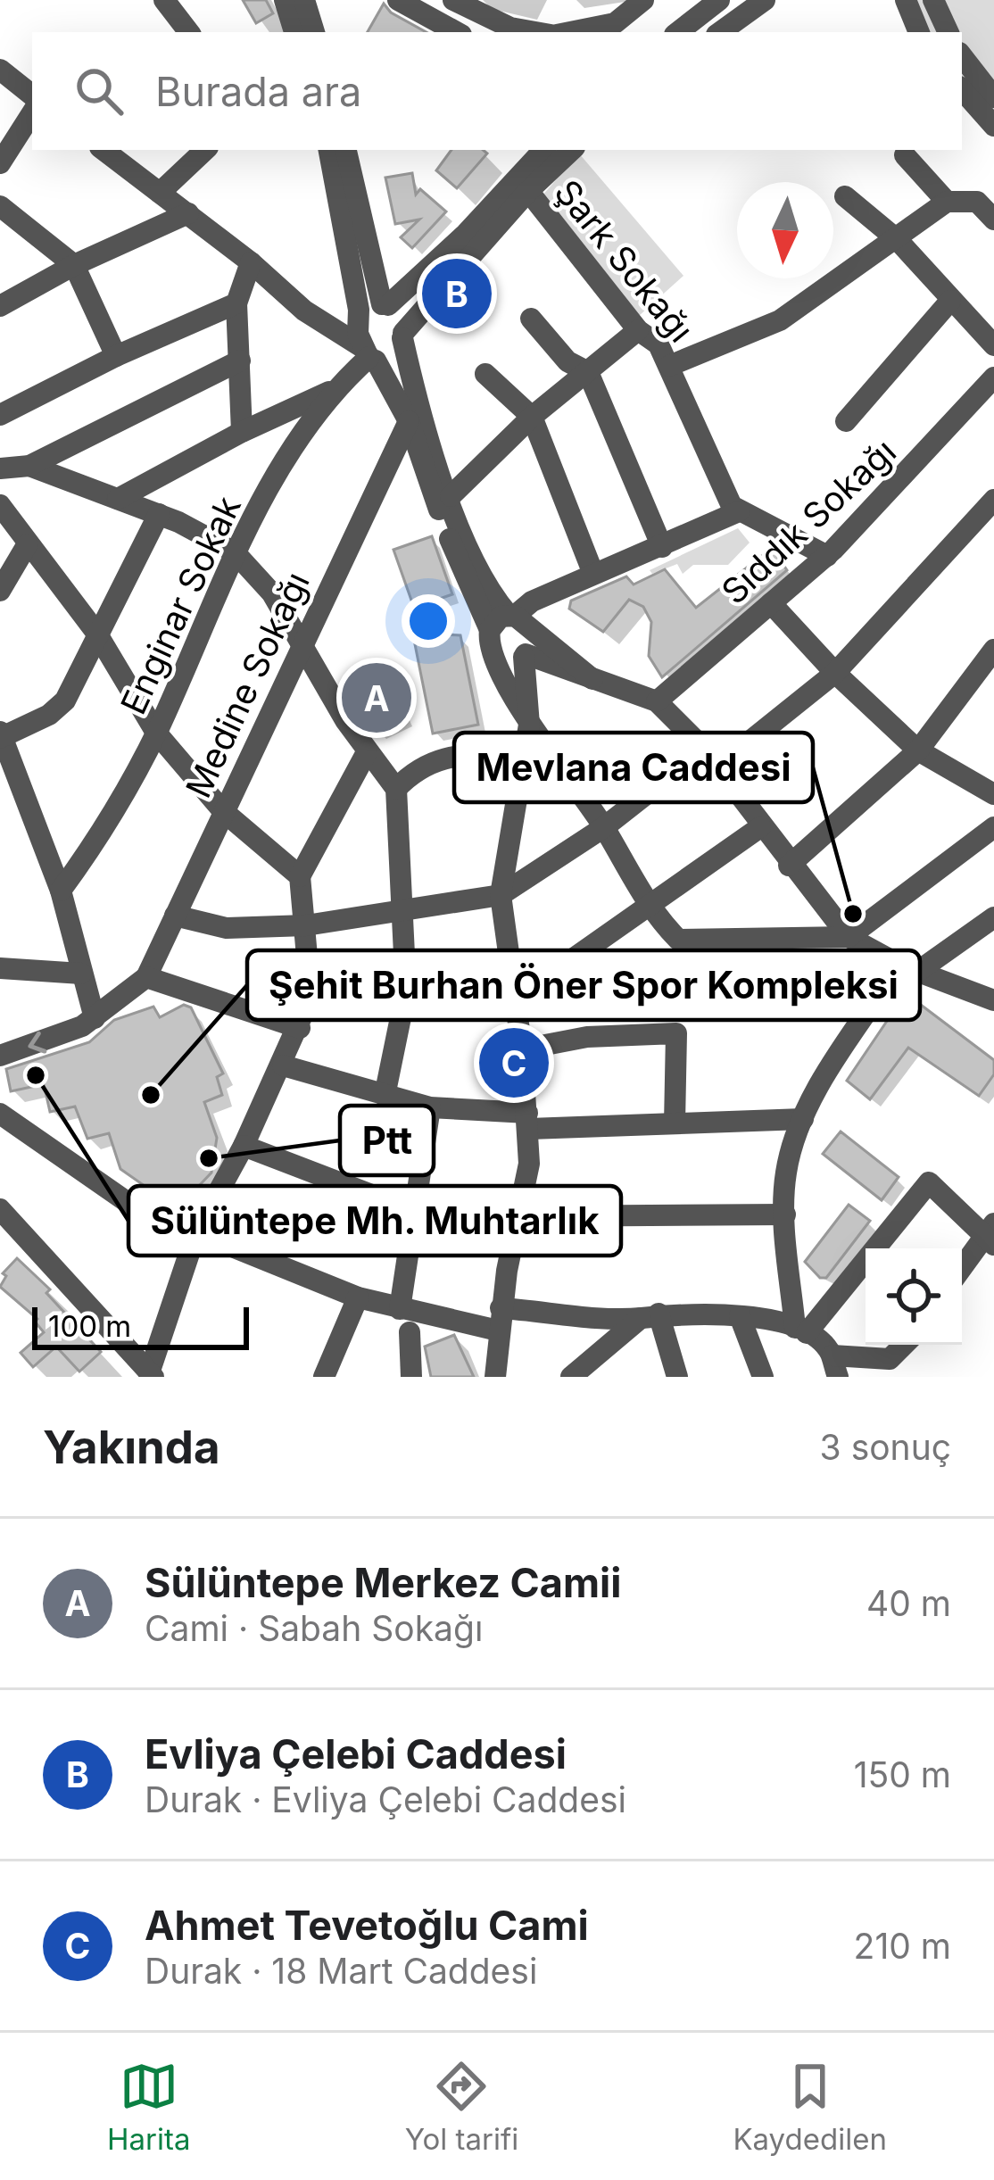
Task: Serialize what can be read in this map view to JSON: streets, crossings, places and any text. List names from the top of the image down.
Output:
{
  "streets": {
    "street": [
      "Şark Sokağı",
      "Sıddık Sokağı",
      "Enginar Sokak",
      "Medine Sokağı"
    ]
  },
  "places": [
    "Mevlana Caddesi",
    "Sülüntepe Mh. Muhtarlık",
    "Şehit Burhan Öner Spor Kompleksi",
    "Ptt"
  ],
  "scale_bar": "100 m",
  "north": "bottom",
  "page": {
    "search": "Burada ara",
    "pins": ["B", "A", "C"],
    "scale": "100 m",
    "heading": ["Yakında", "3 sonuç"],
    "list": [
      {
        "mark": "A",
        "name": "Sülüntepe Merkez Camii",
        "note": "Cami · Sabah Sokağı",
        "value": "40 m"
      },
      {
        "mark": "B",
        "name": "Evliya Çelebi Caddesi",
        "note": "Durak · Evliya Çelebi Caddesi",
        "value": "150 m"
      },
      {
        "mark": "C",
        "name": "Ahmet Tevetoğlu Cami",
        "note": "Durak · 18 Mart Caddesi",
        "value": "210 m"
      }
    ],
    "nav": ["Harita", "Yol tarifi", "Kaydedilen"]
  }
}
